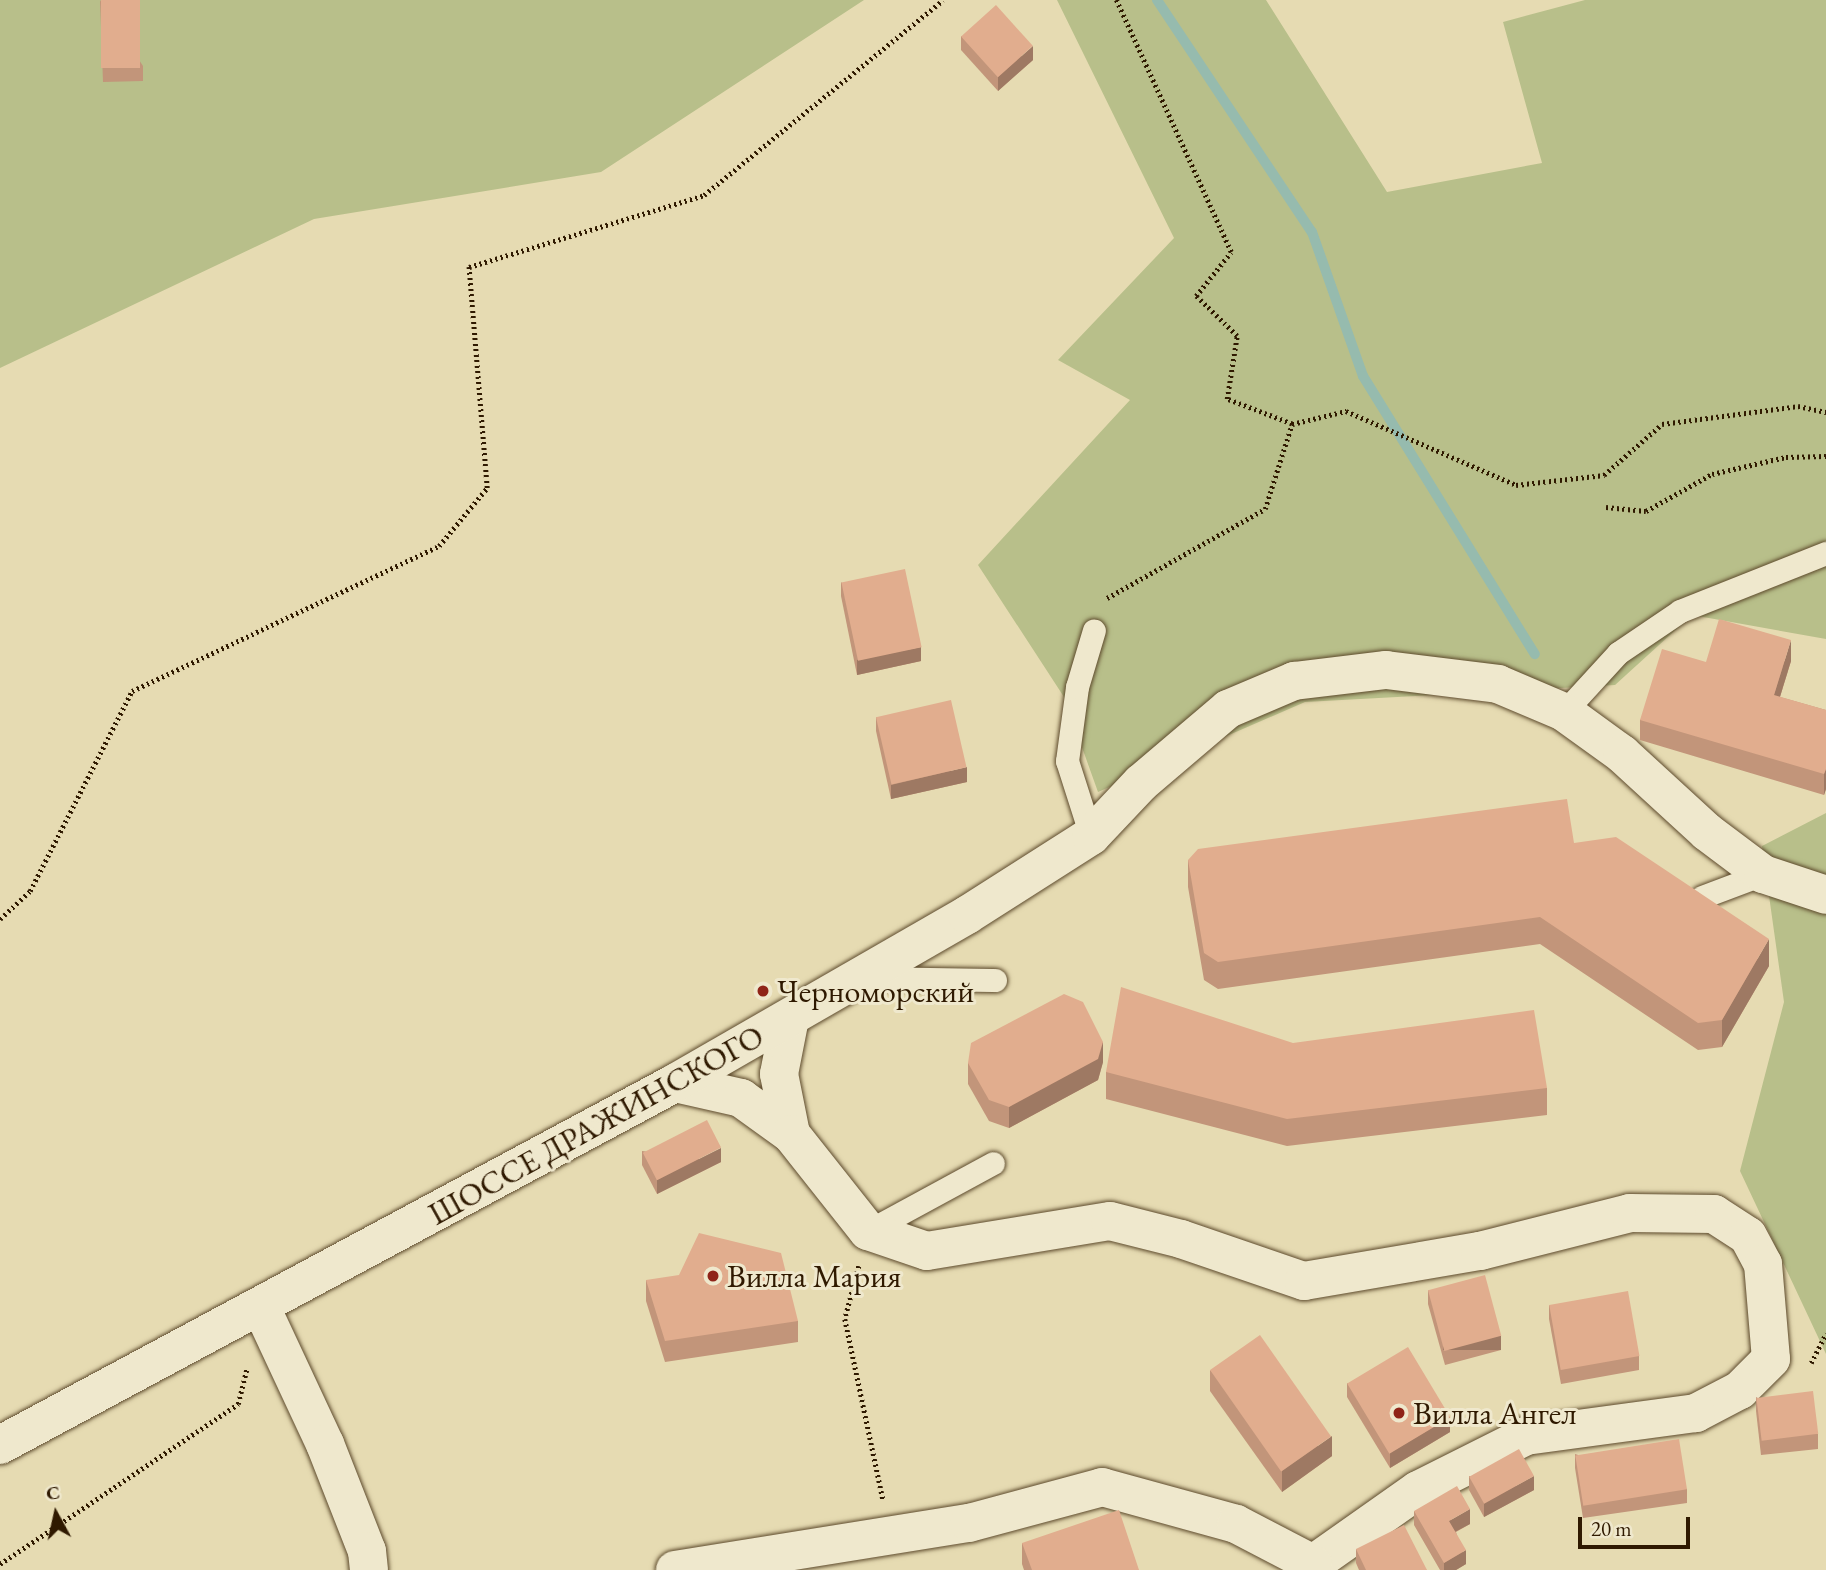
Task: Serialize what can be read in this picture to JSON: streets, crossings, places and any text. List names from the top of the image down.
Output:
{
  "streets": {
    "street": ["ШОССЕ ДРАЖИНСКОГО"]
  },
  "places": ["Черноморский", "Вилла Мария", "Вилла Ангел"],
  "scale_bar": "20 m",
  "north": "top"
}
